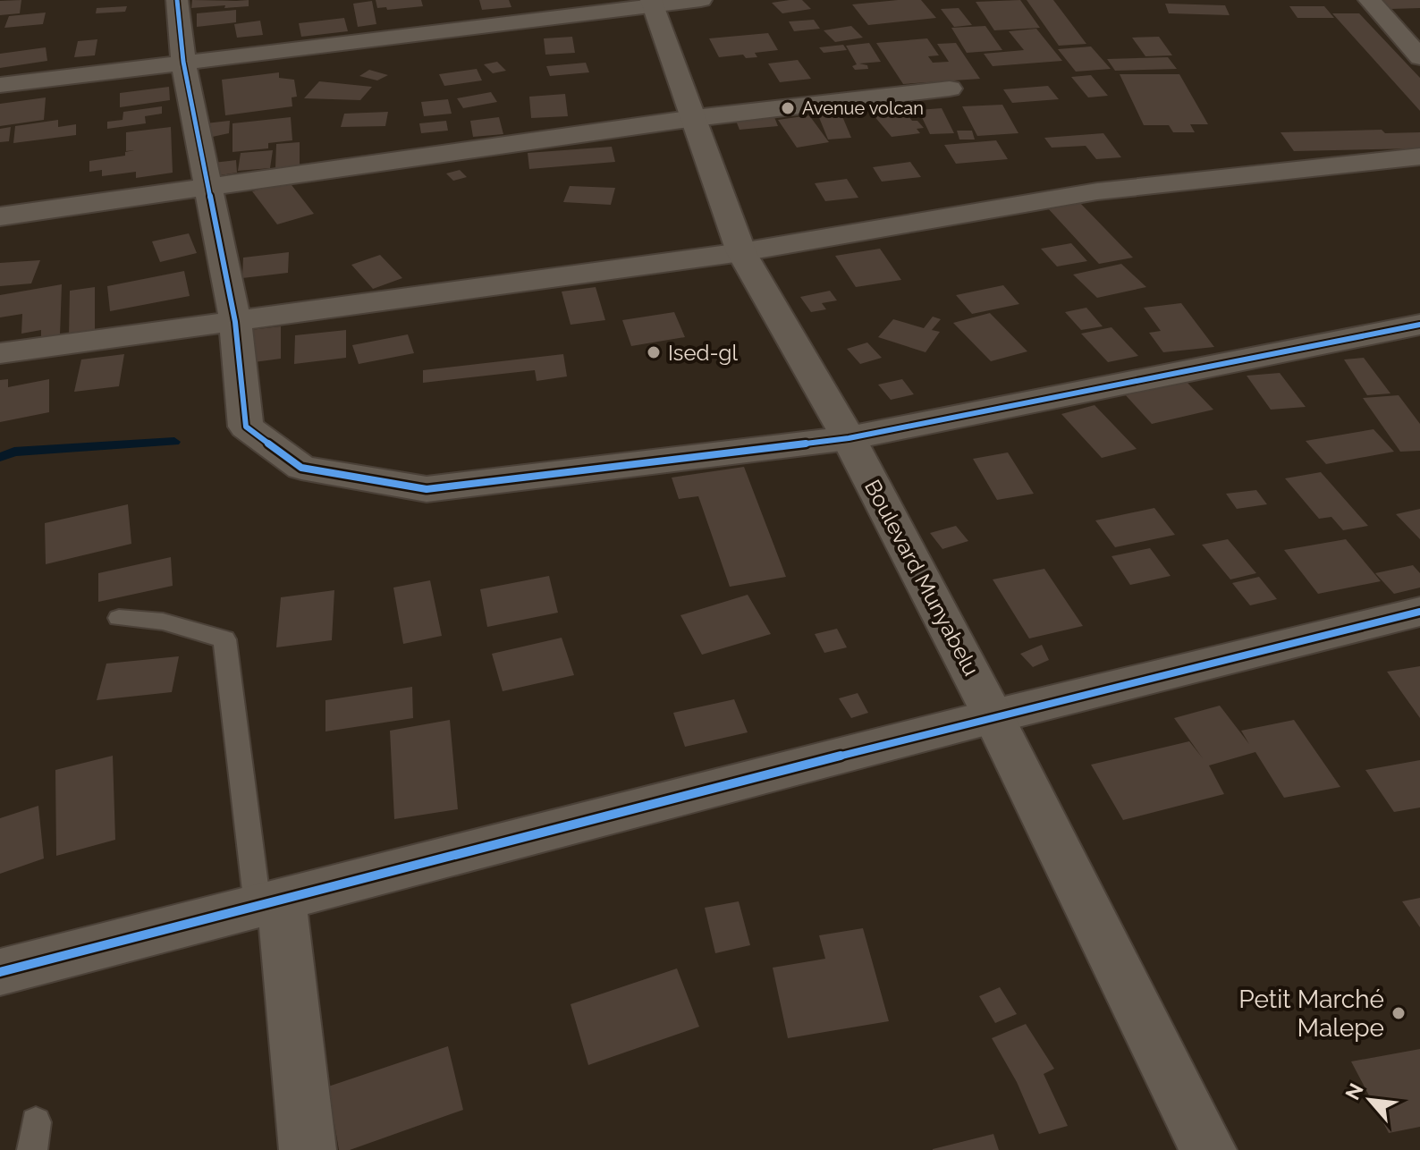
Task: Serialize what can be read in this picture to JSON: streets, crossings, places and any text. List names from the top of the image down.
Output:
{
  "streets": {
    "street": ["Boulevard Munyabelu"]
  },
  "places": ["Avenue volcan", "Ised-gl", "Petit Marché Malepe"],
  "north": "top left"
}
